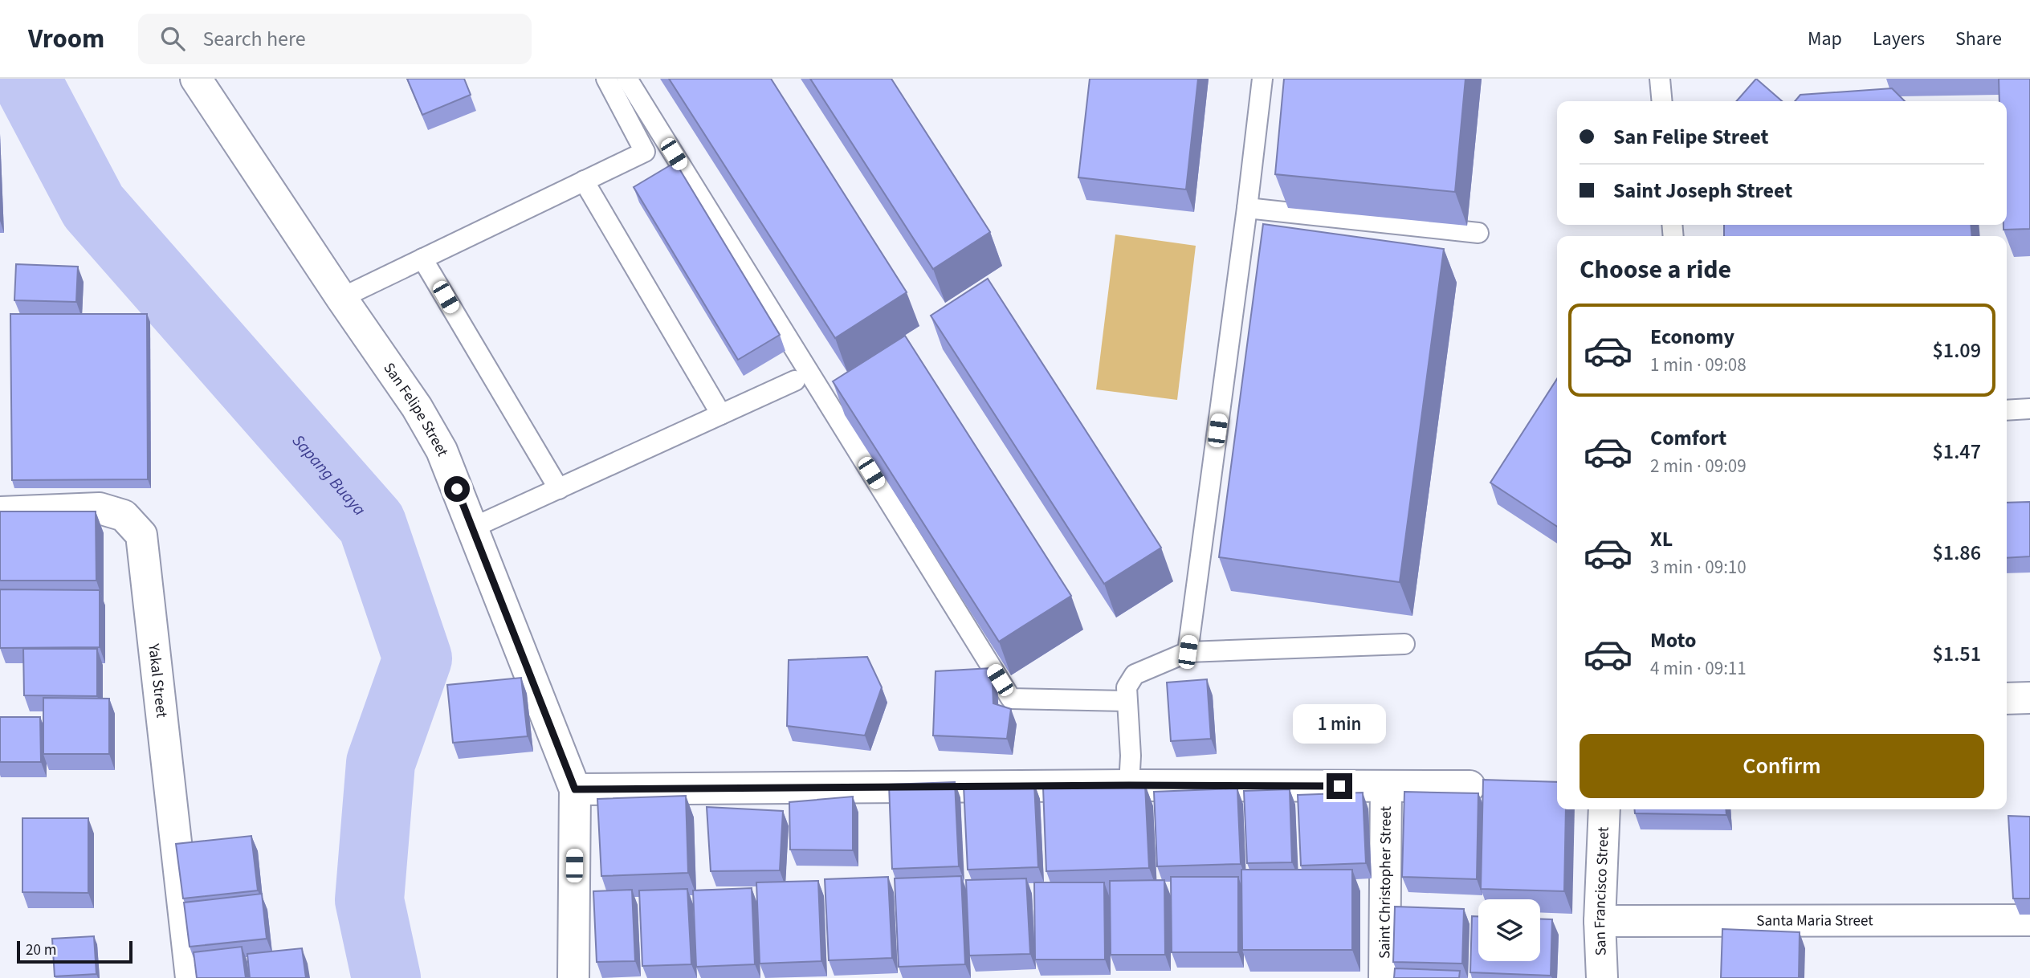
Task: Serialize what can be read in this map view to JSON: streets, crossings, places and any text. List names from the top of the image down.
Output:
{
  "streets": {
    "street": [
      "San Felipe Street",
      "Yakal Street",
      "Saint Christopher Street",
      "San Francisco Street",
      "Santa Maria Street"
    ]
  },
  "crossings": [
    ["San Francisco Street", "Santa Maria Street"]
  ],
  "water": ["Sapang Buaya"],
  "scale_bar": "20 m",
  "page": {
    "header": "Vroom",
    "search": "Search here",
    "nav": ["Map", "Layers", "Share"],
    "banner": ["San Felipe Street", "Saint Joseph Street"],
    "heading": "Choose a ride",
    "list": [
      {
        "name": "Economy",
        "note": "1 min · 09:08",
        "value": "$1.09"
      },
      {
        "name": "Comfort",
        "note": "2 min · 09:09",
        "value": "$1.47"
      },
      {
        "name": "XL",
        "note": "3 min · 09:10",
        "value": "$1.86"
      },
      {
        "name": "Moto",
        "note": "4 min · 09:11",
        "value": "$1.51"
      }
    ],
    "bubble": "1 min",
    "buttons": "Confirm",
    "scale": "20 m"
  }
}
